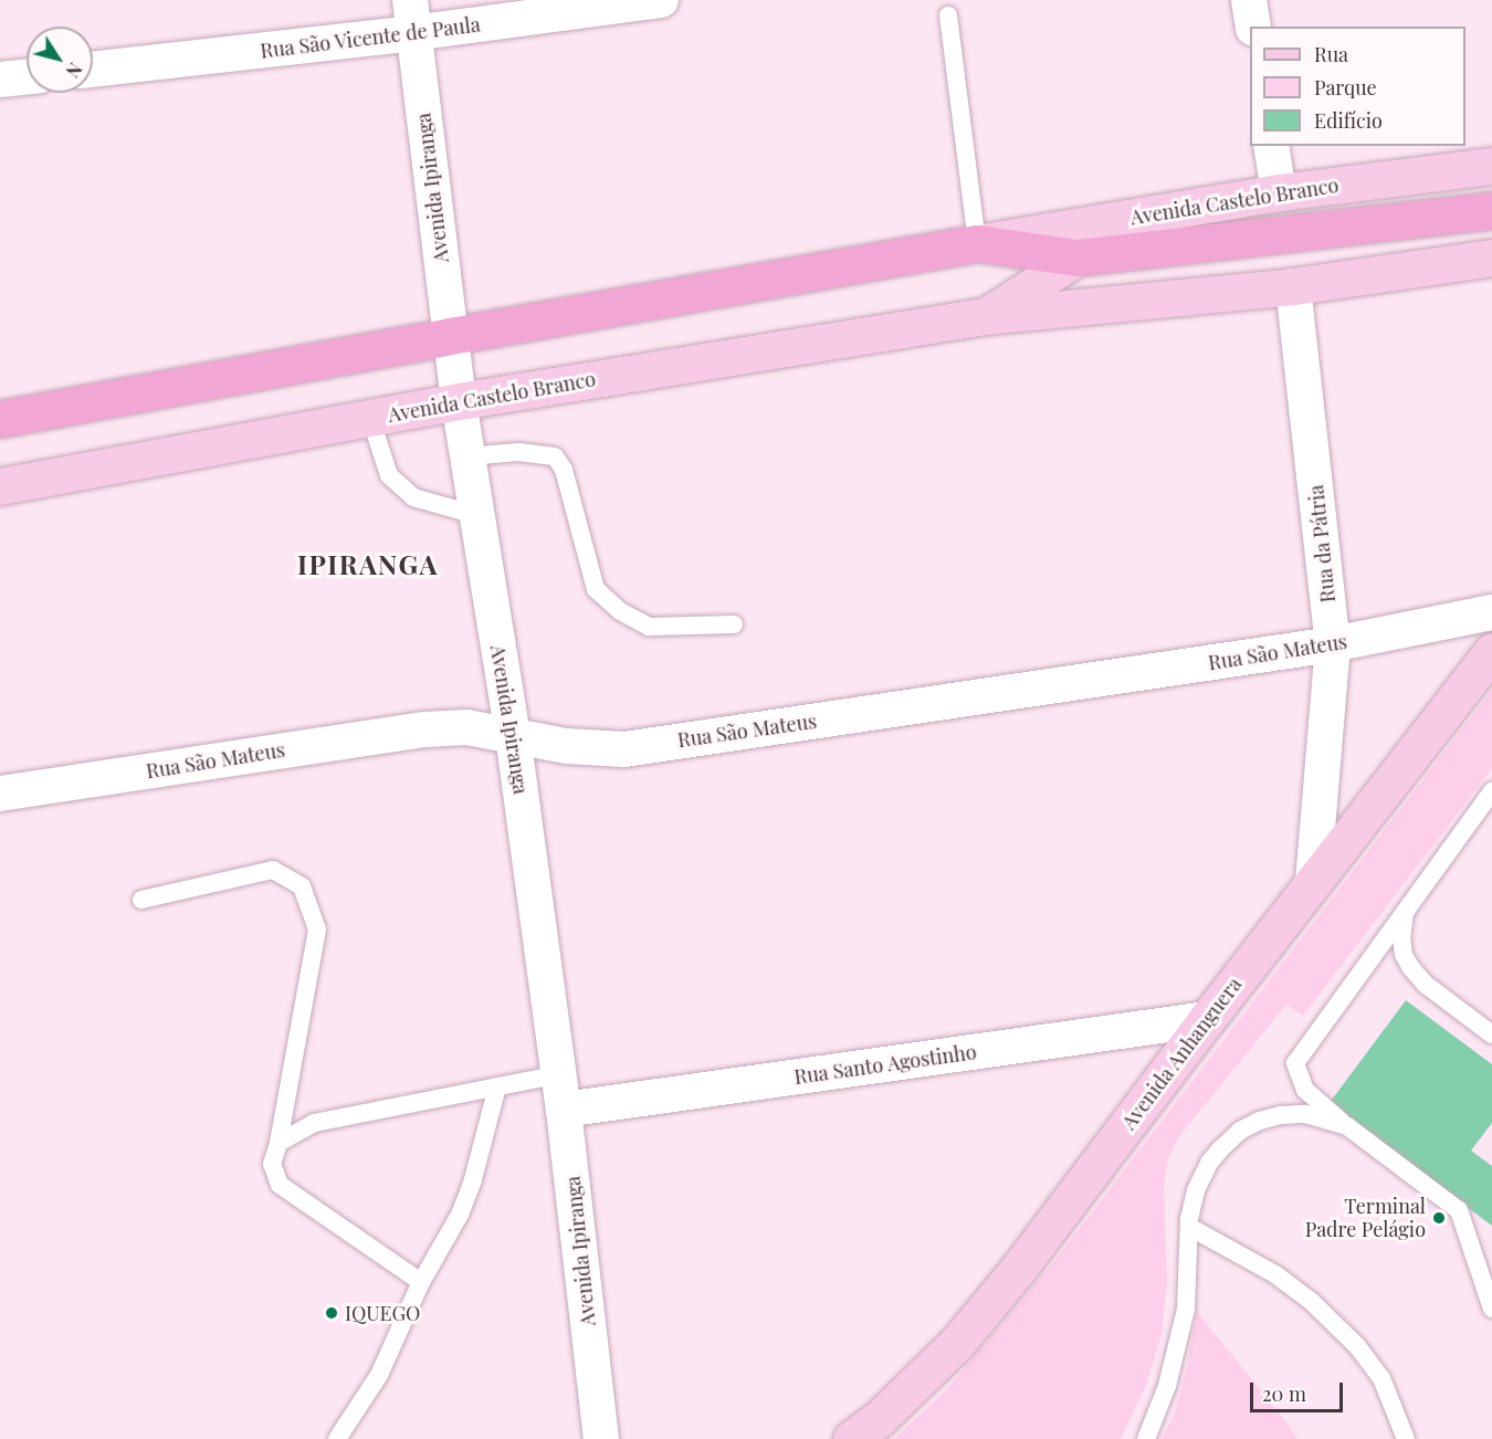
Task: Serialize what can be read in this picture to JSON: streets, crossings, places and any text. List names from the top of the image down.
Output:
{
  "streets": {
    "highway": ["Avenida Castelo Branco"],
    "main road": ["Avenida Anhanguera"],
    "street": [
      "Rua São Vicente de Paula",
      "Avenida Ipiranga",
      "Rua da Pátria",
      "Rua São Mateus",
      "Rua Santo Agostinho"
    ]
  },
  "crossings": [
    ["Rua São Vicente de Paula", "Avenida Ipiranga"],
    ["Avenida Ipiranga", "Avenida Castelo Branco"],
    ["Avenida Ipiranga", "Rua São Mateus"],
    ["Avenida Ipiranga", "Rua Santo Agostinho"],
    ["Avenida Castelo Branco", "Rua da Pátria"],
    ["Rua da Pátria", "Rua São Mateus"],
    ["Rua da Pátria", "Avenida Anhanguera"],
    ["Avenida Anhanguera", "Rua Santo Agostinho"]
  ],
  "districts": ["IPIRANGA"],
  "places": ["Terminal Padre Pelágio", "IQUEGO"],
  "legend": ["Rua", "Parque", "Edifício"],
  "scale_bar": "20 m",
  "north": "bottom right"
}
